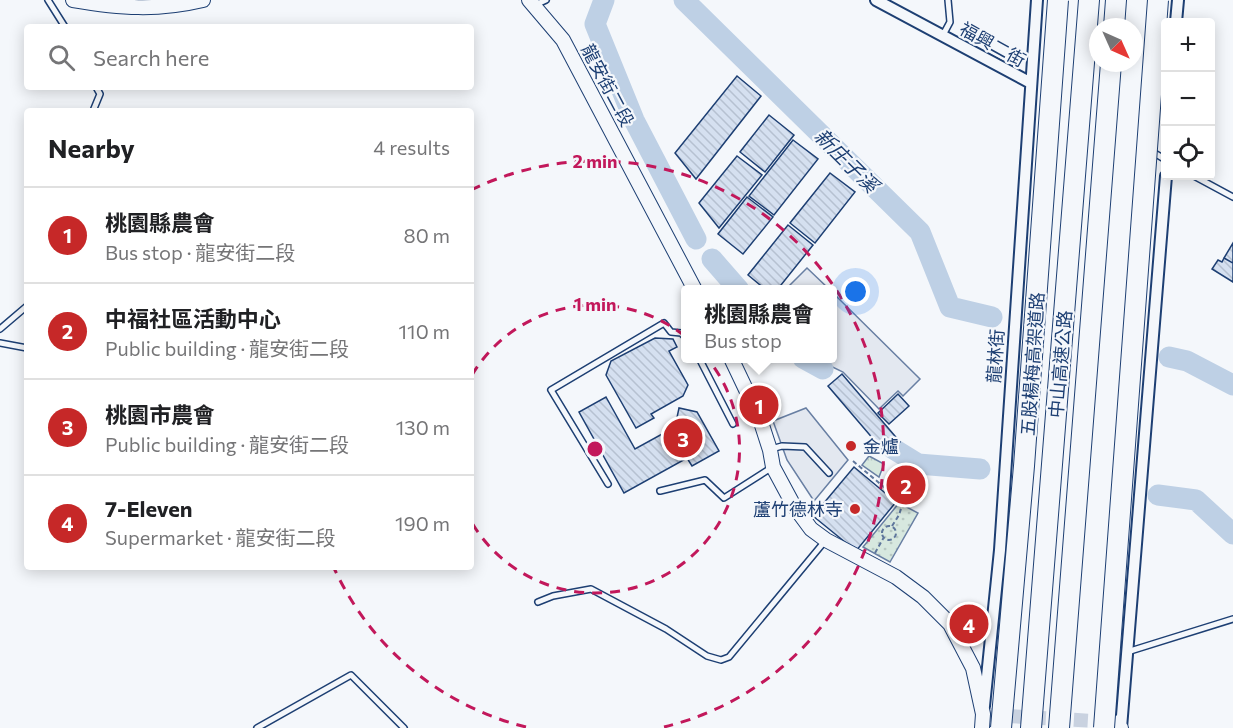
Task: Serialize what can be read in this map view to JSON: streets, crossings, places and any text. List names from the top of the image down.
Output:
{
  "streets": {
    "highway": ["五股楊梅高架道路", "中山高速公路"],
    "street": ["福興二街", "龍安街二段", "龍林街"]
  },
  "crossings": [
    ["福興二街", "龍林街"],
    ["龍林街", "五股楊梅高架道路"]
  ],
  "water": ["新庄子溪"],
  "places": ["金爐", "蘆竹德林寺"],
  "north": "bottom right",
  "page": {
    "map_buttons": ["+", "−"],
    "search": "Search here",
    "heading": ["Nearby", "4 results"],
    "list": [
      {
        "mark": "1",
        "name": "桃園縣農會",
        "note": "Bus stop · 龍安街二段",
        "value": "80 m"
      },
      {
        "mark": "2",
        "name": "中福社區活動中心",
        "note": "Public building · 龍安街二段",
        "value": "110 m"
      },
      {
        "mark": "3",
        "name": "桃園市農會",
        "note": "Public building · 龍安街二段",
        "value": "130 m"
      },
      {
        "mark": "4",
        "name": "7-Eleven",
        "note": "Supermarket · 龍安街二段",
        "value": "190 m"
      }
    ],
    "popup": ["桃園縣農會", "Bus stop"],
    "pins": [
      "1",
      "3",
      "2",
      "4"
    ]
  },
  "rings": ["2 min", "1 min"]
}
